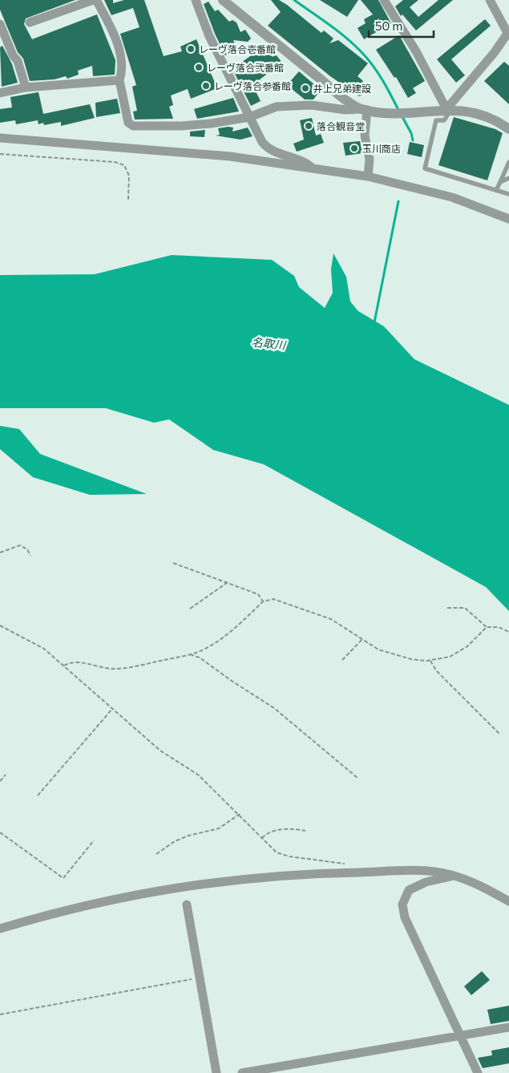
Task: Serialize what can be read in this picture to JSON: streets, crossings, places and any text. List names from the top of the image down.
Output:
{
  "water": ["名取川"],
  "places": [
    "レーヴ落合壱番館",
    "レーヴ落合弐番館",
    "レーヴ落合参番館",
    "井上兄弟建設",
    "落合観音堂",
    "玉川商店"
  ],
  "scale_bar": "50 m"
}
